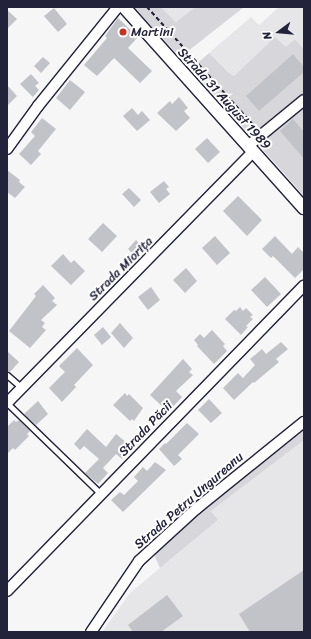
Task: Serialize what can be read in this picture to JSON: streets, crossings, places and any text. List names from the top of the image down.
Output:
{
  "streets": {
    "street": [
      "Strada 31 August 1989",
      "Strada Miorița",
      "Strada Păcii",
      "Strada Petru Ungureanu"
    ]
  },
  "crossings": [
    ["Strada 31 August 1989", "Strada Miorița"]
  ],
  "places": ["Martini"],
  "north": "left"
}
